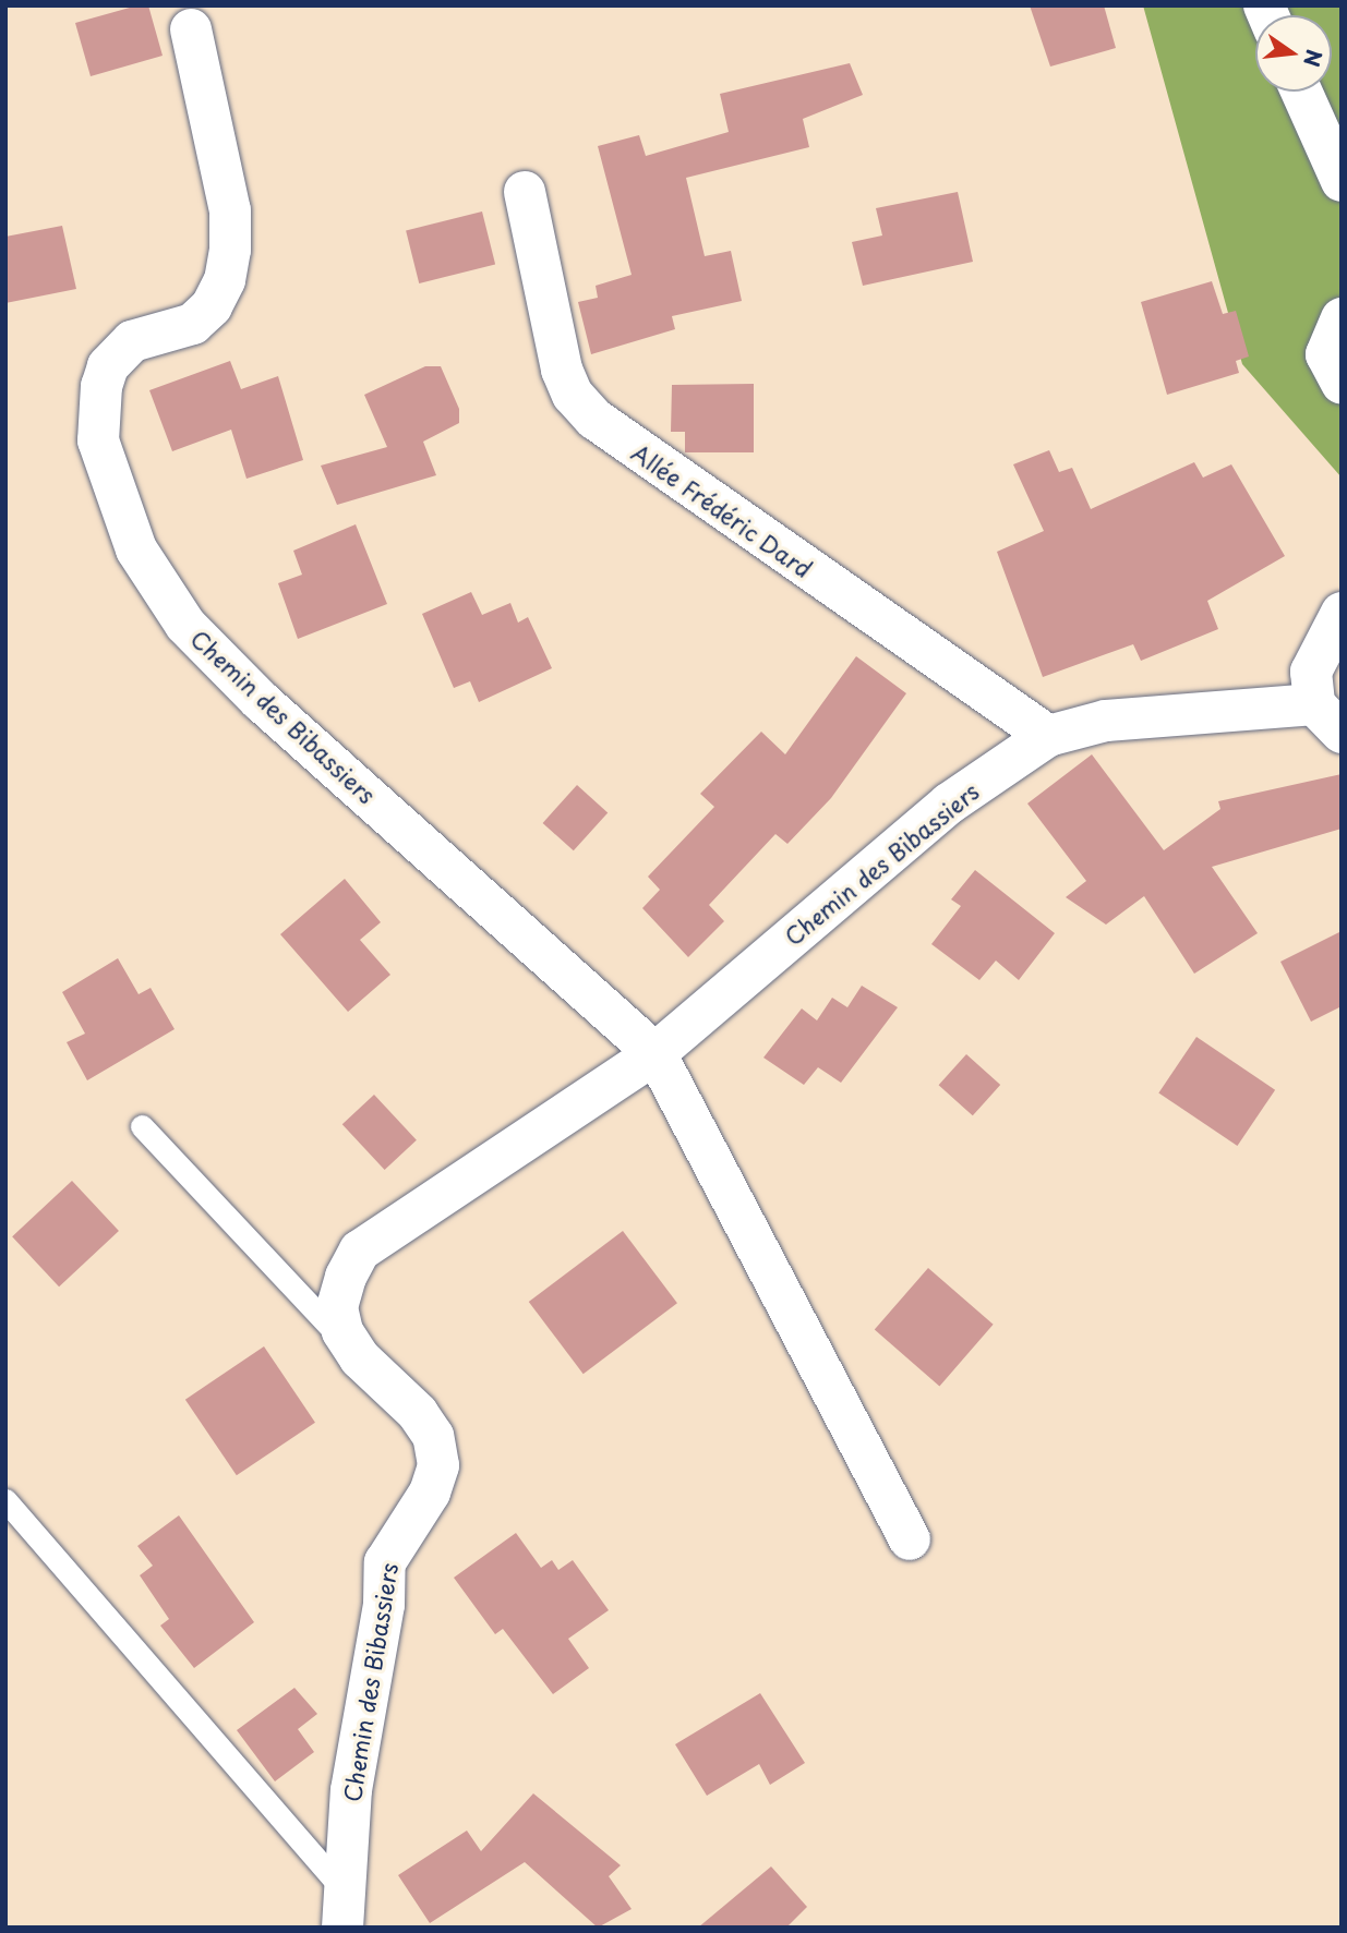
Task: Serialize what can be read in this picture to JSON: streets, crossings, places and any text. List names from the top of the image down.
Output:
{
  "streets": {
    "street": ["Allée Frédéric Dard", "Chemin des Bibassiers"]
  },
  "crossings": [
    ["Allée Frédéric Dard", "Chemin des Bibassiers"]
  ],
  "north": "right"
}
